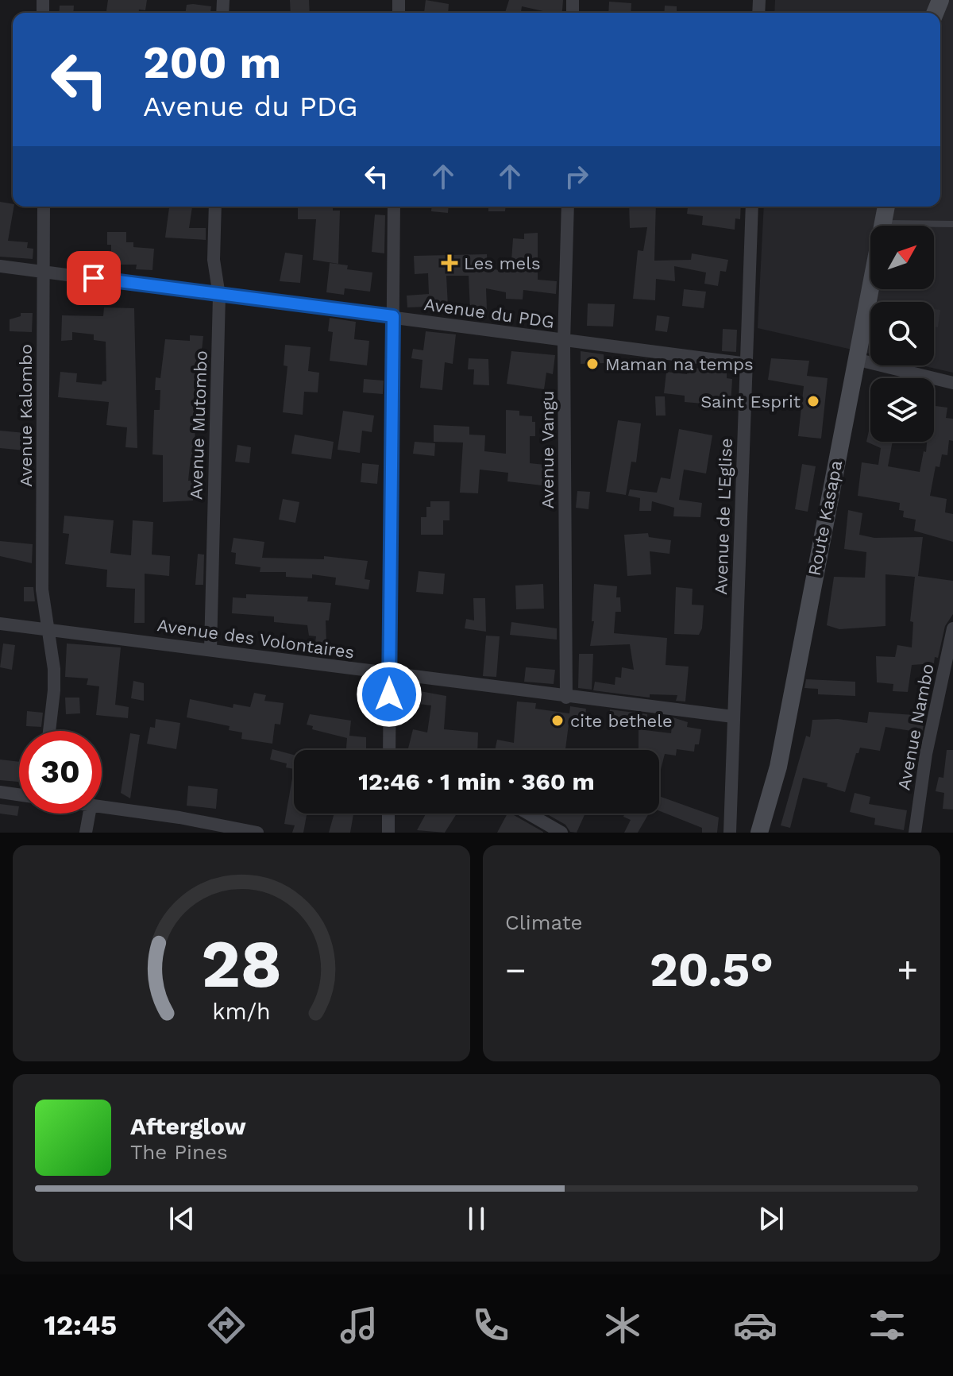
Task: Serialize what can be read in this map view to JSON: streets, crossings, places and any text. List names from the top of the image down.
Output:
{
  "streets": {
    "main road": ["Route Kasapa"],
    "street": [
      "Avenue du PDG",
      "Avenue Kalombo",
      "Avenue Mutombo",
      "Avenue Vangu",
      "Avenue de L'Eglise",
      "Avenue des Volontaires",
      "Avenue Nambo"
    ]
  },
  "crossings": [
    ["Avenue du PDG", "Avenue Kalombo"],
    ["Avenue du PDG", "Avenue Mutombo"],
    ["Avenue du PDG", "Avenue Vangu"],
    ["Avenue du PDG", "Avenue de L'Eglise"],
    ["Avenue Kalombo", "Avenue des Volontaires"],
    ["Avenue Mutombo", "Avenue des Volontaires"],
    ["Avenue Vangu", "Avenue des Volontaires"],
    ["Avenue de L'Eglise", "Avenue des Volontaires"]
  ],
  "places": {
    "health": ["Les mels"],
    "other": ["Maman na temps", "Saint Esprit", "cite bethele"]
  },
  "north": "top right",
  "page": {
    "turn": ["200 m", "Avenue du PDG"],
    "limit": "30",
    "trip": "12:46 · 1 min · 360 m",
    "tile": "Climate",
    "heat": ["−", "20.5°", "+"],
    "song": ["Afterglow", "The Pines"],
    "tabs": "12:45",
    "gauge": ["28", "km/h"]
  }
}
